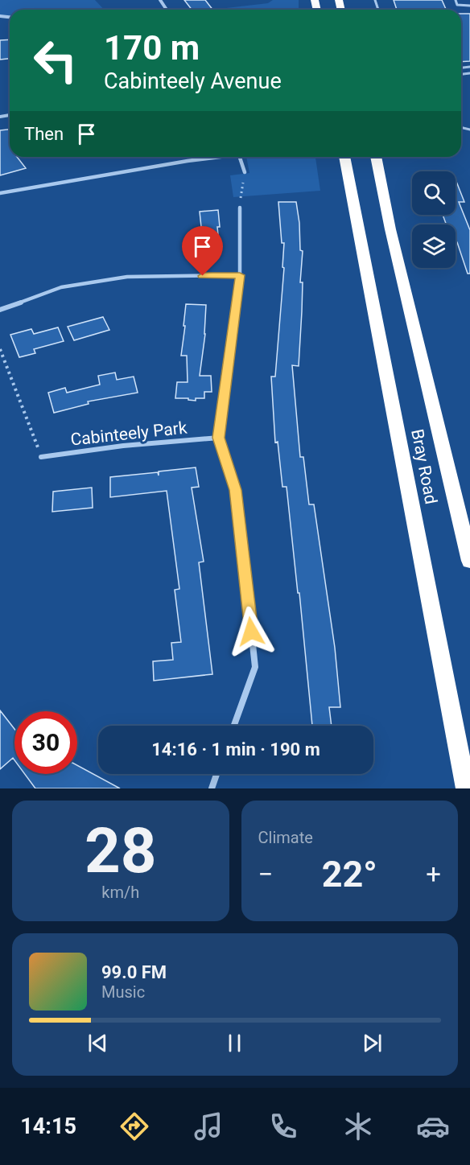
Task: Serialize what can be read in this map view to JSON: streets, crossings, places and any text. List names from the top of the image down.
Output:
{
  "streets": {
    "highway": ["Bray Road"],
    "street": ["Cabinteely Park"]
  },
  "page": {
    "turn": ["170 m", "Cabinteely Avenue"],
    "then": "Then",
    "limit": "30",
    "trip": "14:16 · 1 min · 190 m",
    "tile": [
      ["28", "km/h"],
      "Climate"
    ],
    "heat": ["−", "22°", "+"],
    "song": ["99.0 FM", "Music"],
    "tabs": "14:15"
  }
}
